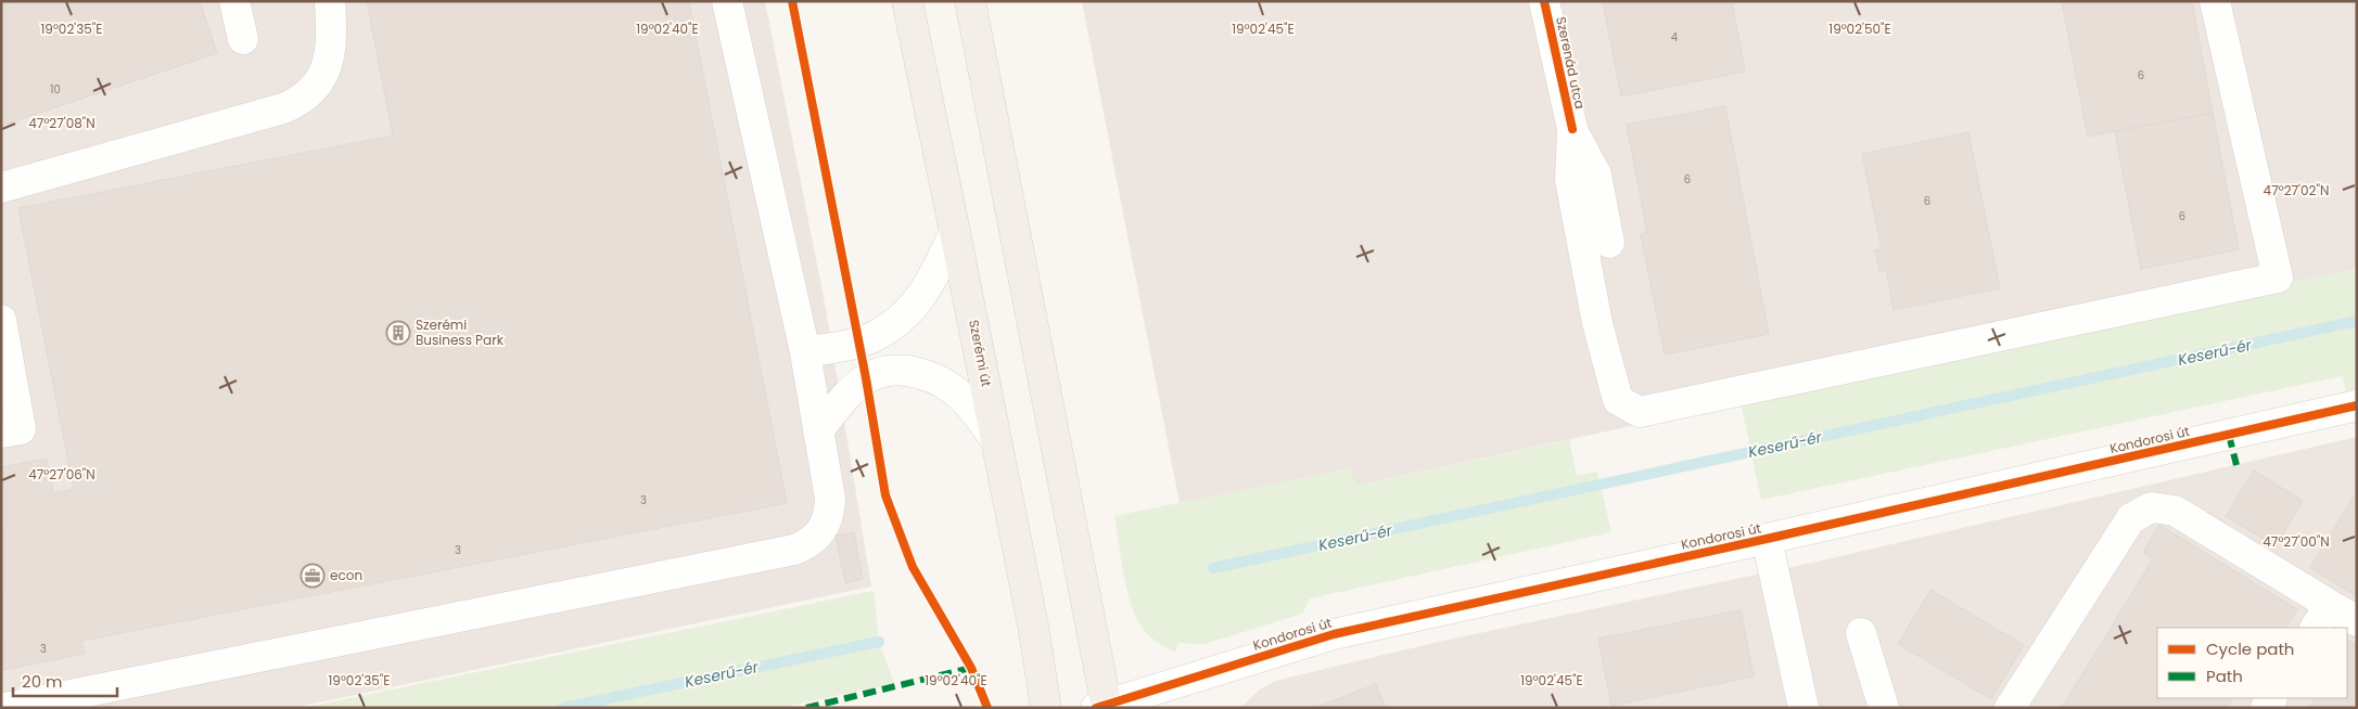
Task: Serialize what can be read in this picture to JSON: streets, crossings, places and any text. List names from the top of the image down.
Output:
{
  "streets": {
    "main road": ["Szerémi út"],
    "street": ["Szerenád utca", "Kondorosi út"]
  },
  "water": ["Keserű-ér"],
  "places": {
    "building": ["Szerémi Business Park"],
    "office": ["econ"]
  },
  "house_numbers": [
    "4",
    "6",
    "10",
    "6",
    "6",
    "6",
    "3",
    "3",
    "3"
  ],
  "legend": ["Cycle path", "Path"],
  "scale_bar": "20 m",
  "coordinates": [
    "19°02'35\"E",
    "19°02'40\"E",
    "19°02'45\"E",
    "19°02'50\"E",
    "47°27'08\"N",
    "47°27'02\"N",
    "47°27'06\"N",
    "47°27'00\"N"
  ]
}
